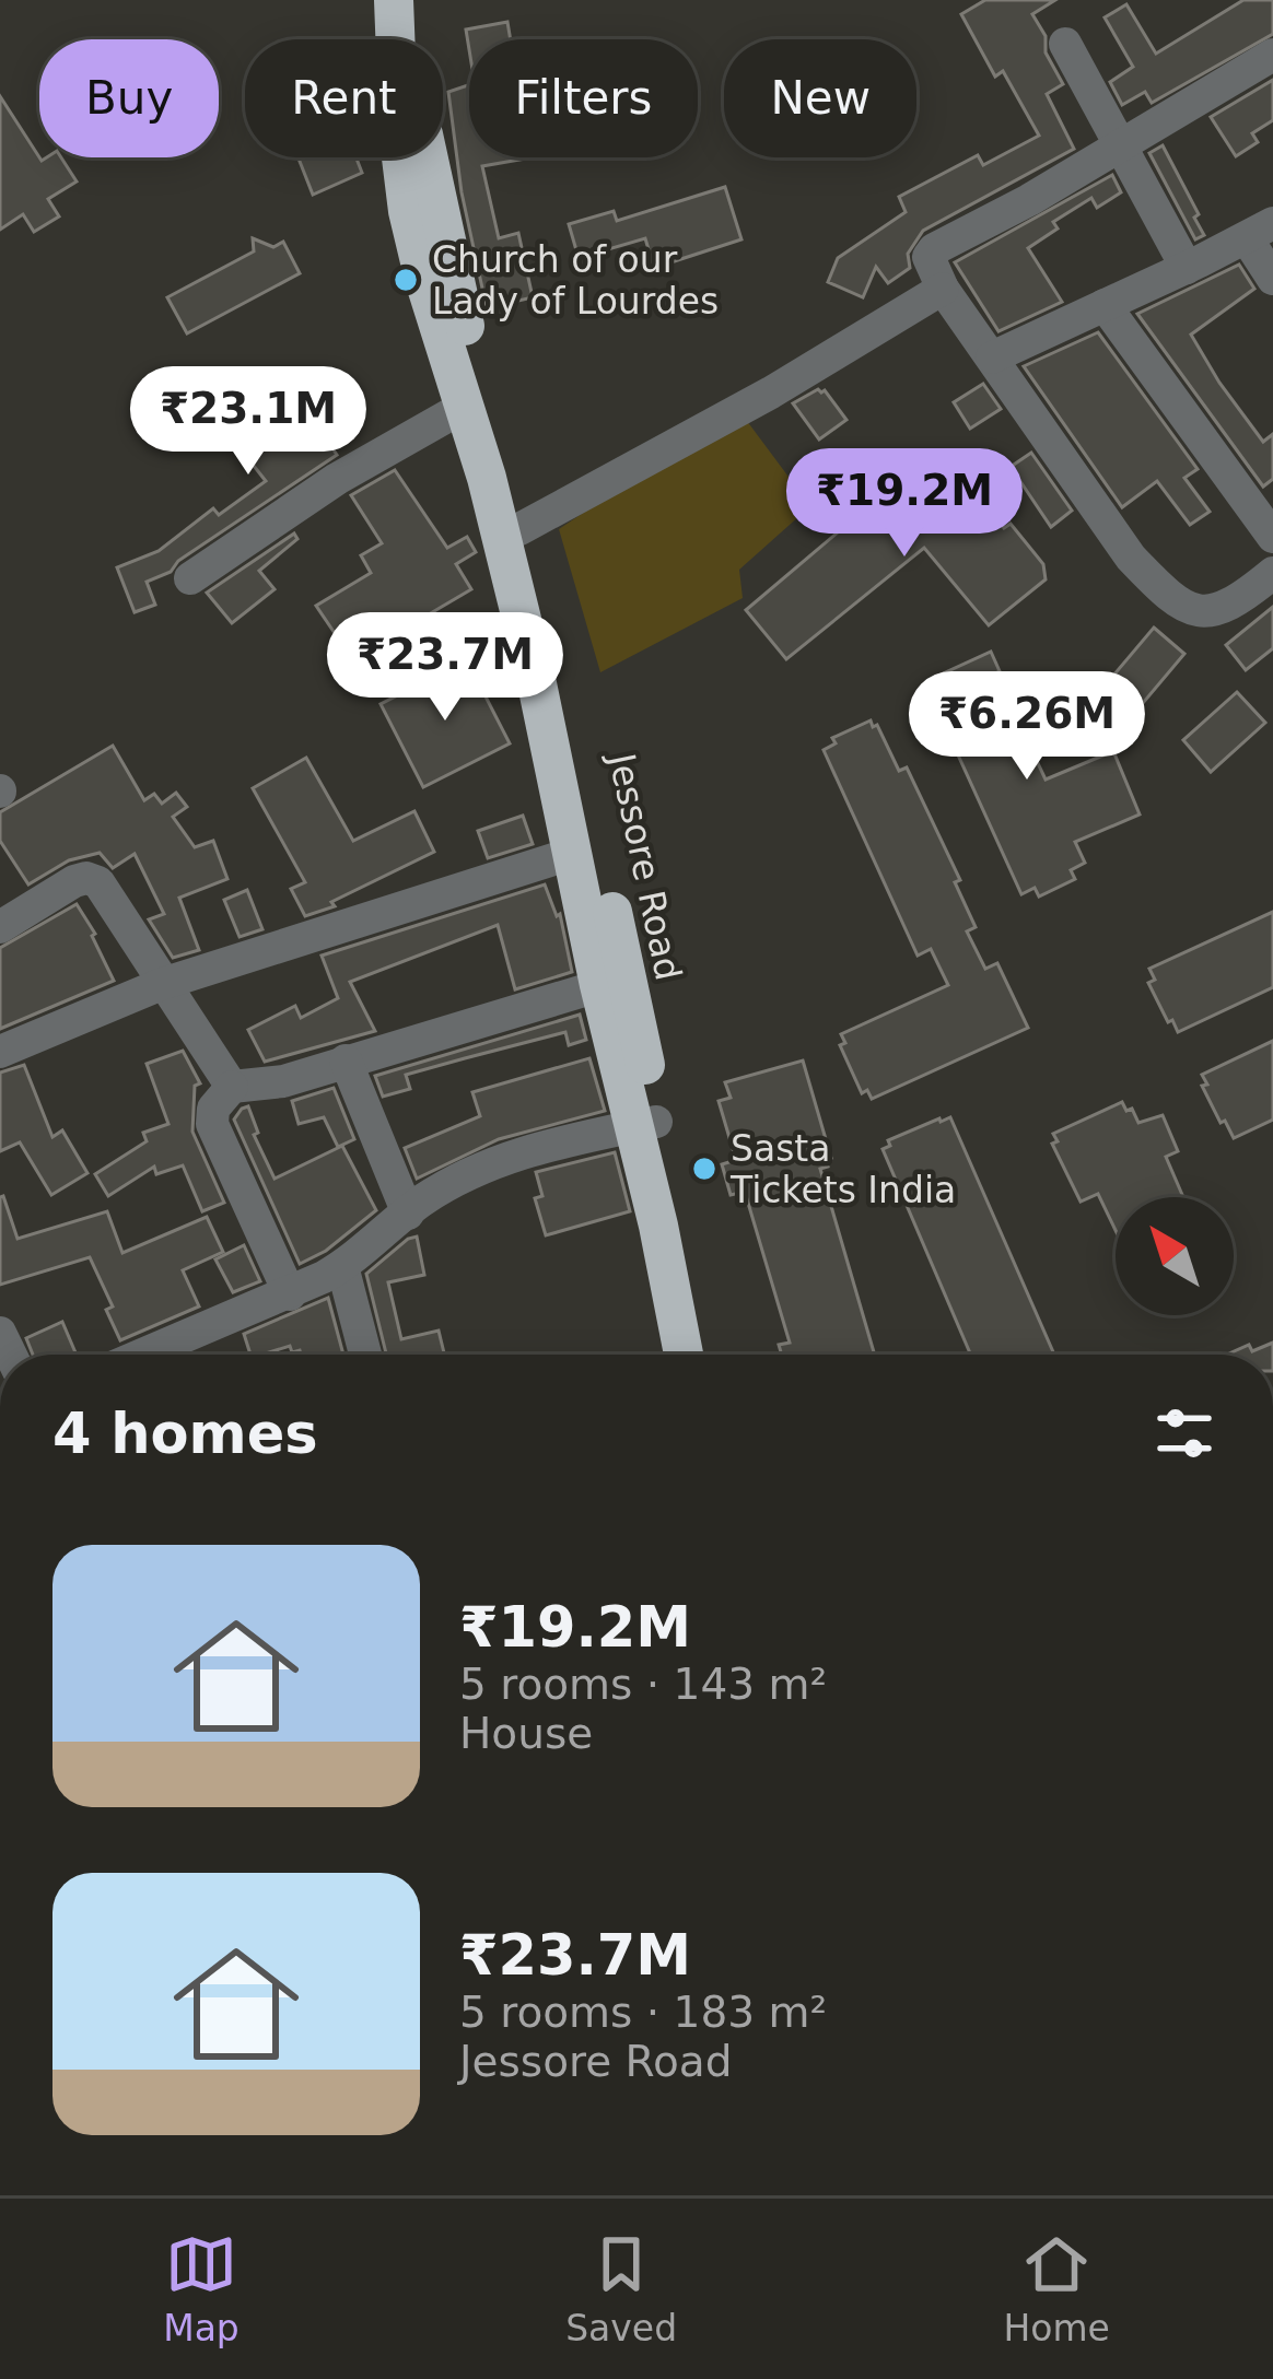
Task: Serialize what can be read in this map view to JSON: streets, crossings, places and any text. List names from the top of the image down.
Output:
{
  "streets": {
    "highway": ["Jessore Road"]
  },
  "places": ["Church of our Lady of Lourdes", "Sasta Tickets India"],
  "north": "top left",
  "page": {
    "chip": [
      "Buy",
      "Rent",
      "Filters",
      "New"
    ],
    "price": [
      "₹23.1M",
      "₹19.2M",
      "₹23.7M",
      "₹6.26M"
    ],
    "heading": "4 homes",
    "list": [
      {
        "name": "₹19.2M",
        "note": "5 rooms · 143 m² · House"
      },
      {
        "name": "₹23.7M",
        "note": "5 rooms · 183 m² · Jessore Road"
      }
    ],
    "tabs": ["Map", "Saved", "Home"]
  }
}
